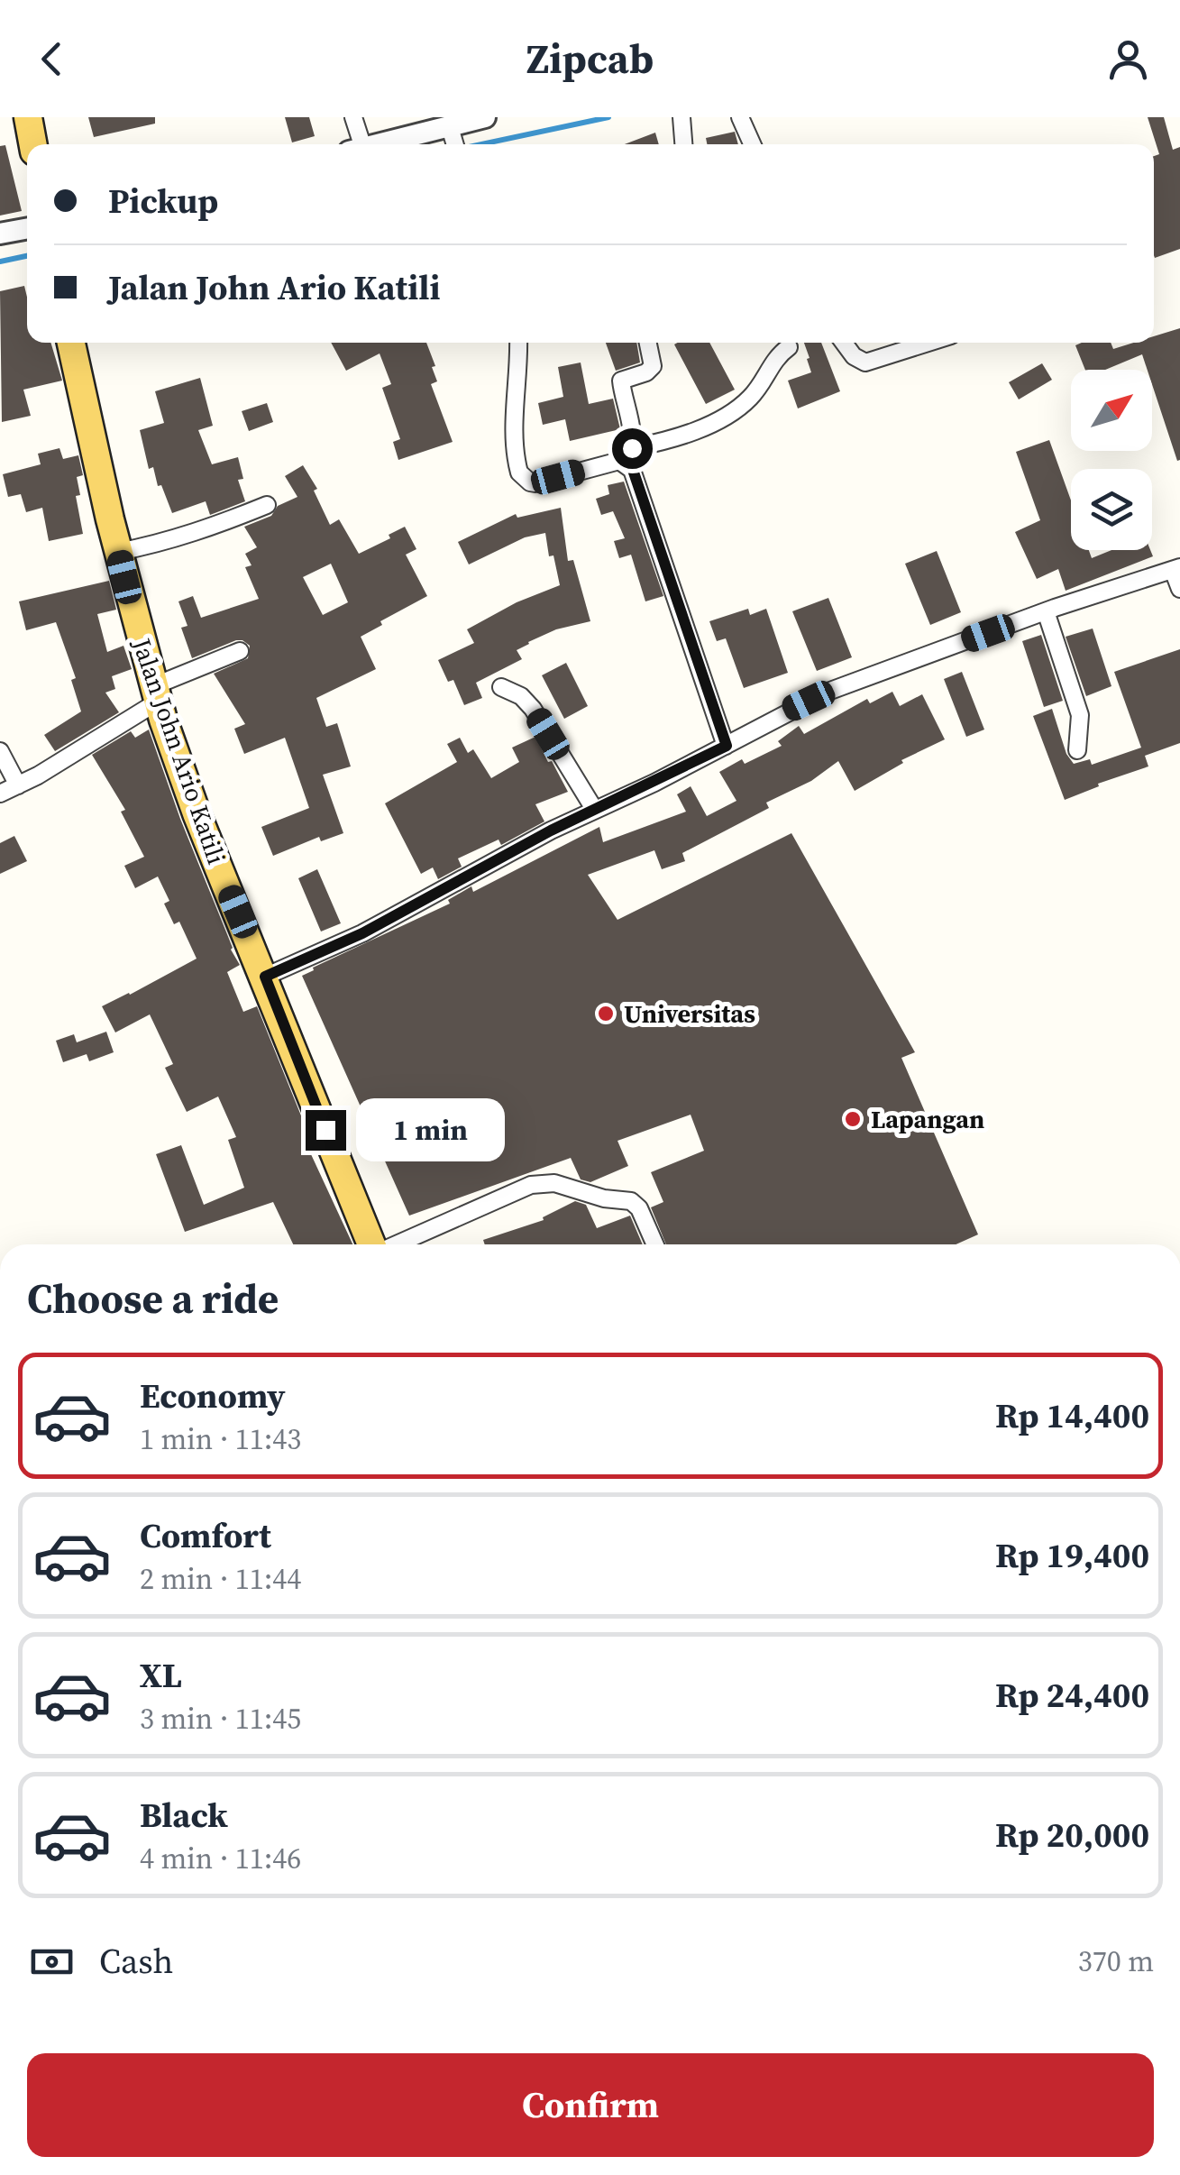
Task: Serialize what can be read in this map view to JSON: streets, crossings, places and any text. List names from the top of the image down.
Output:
{
  "streets": {
    "main road": ["Jalan John Ario Katili"]
  },
  "places": ["Universitas", "Lapangan"],
  "north": "top right",
  "page": {
    "header": "Zipcab",
    "banner": ["Pickup", "Jalan John Ario Katili"],
    "bubble": "1 min",
    "heading": "Choose a ride",
    "list": [
      {
        "name": "Economy",
        "note": "1 min · 11:43",
        "value": "Rp 14,400"
      },
      {
        "name": "Comfort",
        "note": "2 min · 11:44",
        "value": "Rp 19,400"
      },
      {
        "name": "XL",
        "note": "3 min · 11:45",
        "value": "Rp 24,400"
      },
      {
        "name": "Black",
        "note": "4 min · 11:46",
        "value": "Rp 20,000"
      }
    ],
    "pay": ["Cash", "370 m"],
    "buttons": "Confirm"
  }
}
